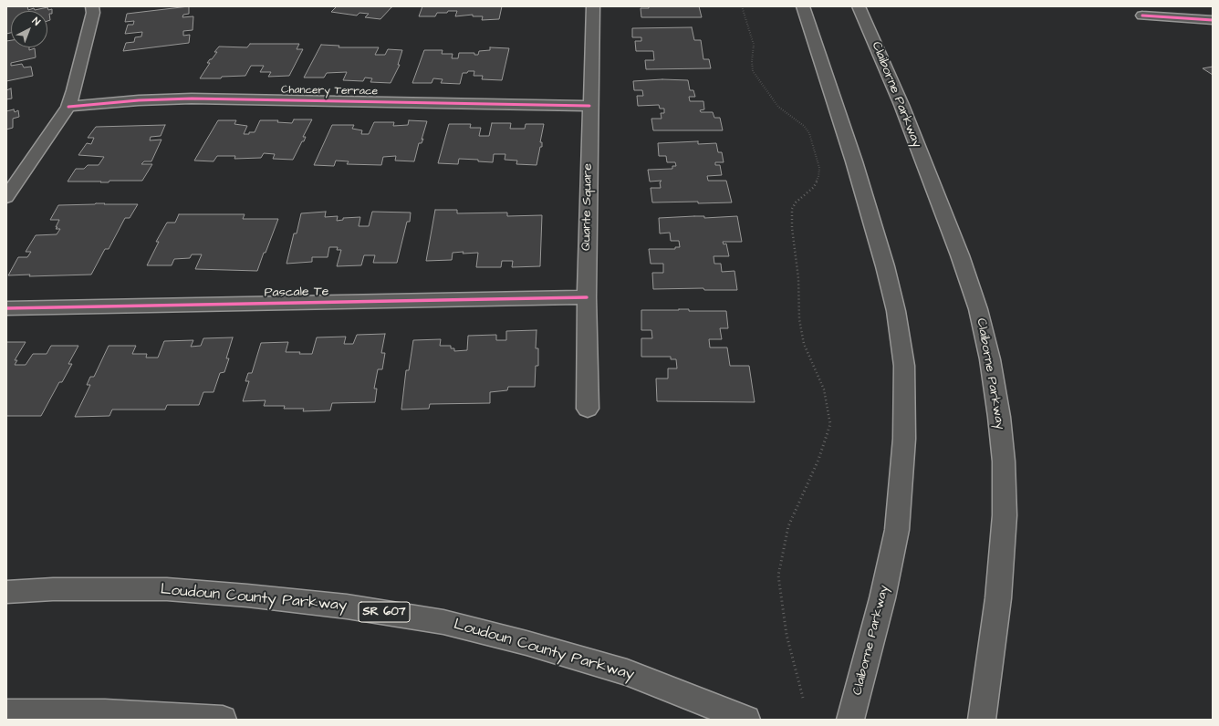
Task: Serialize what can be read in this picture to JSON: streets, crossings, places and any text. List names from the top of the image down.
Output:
{
  "streets": {
    "main road": [
      "Chancery Terrace",
      "Claiborne Parkway",
      "Quante Square",
      "Pascale Te",
      "Loudoun County Parkway",
      "SR 607"
    ]
  },
  "crossings": [
    ["Chancery Terrace", "Quante Square"],
    ["Quante Square", "Pascale Te"]
  ],
  "north": "top right"
}
